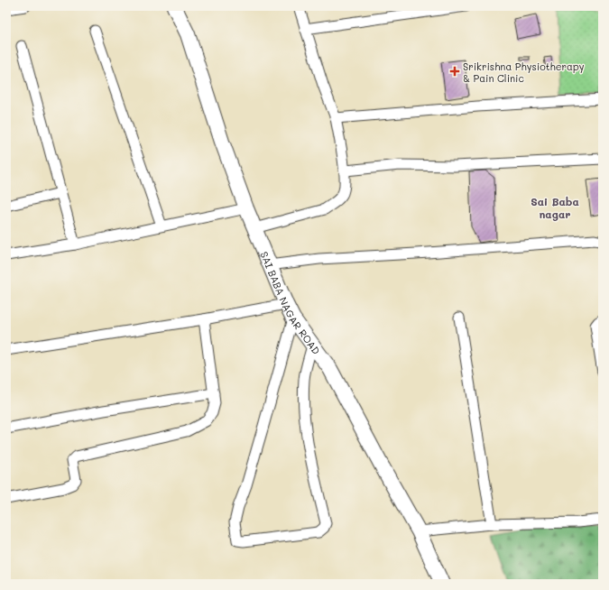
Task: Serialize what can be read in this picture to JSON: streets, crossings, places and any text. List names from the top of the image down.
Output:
{
  "streets": {
    "main road": ["SAI BABA NAGAR ROAD"]
  },
  "districts": ["Sai Baba nagar"],
  "places": {
    "health": ["Srikrishna Physiotherapy & Pain Clinic"]
  }
}
